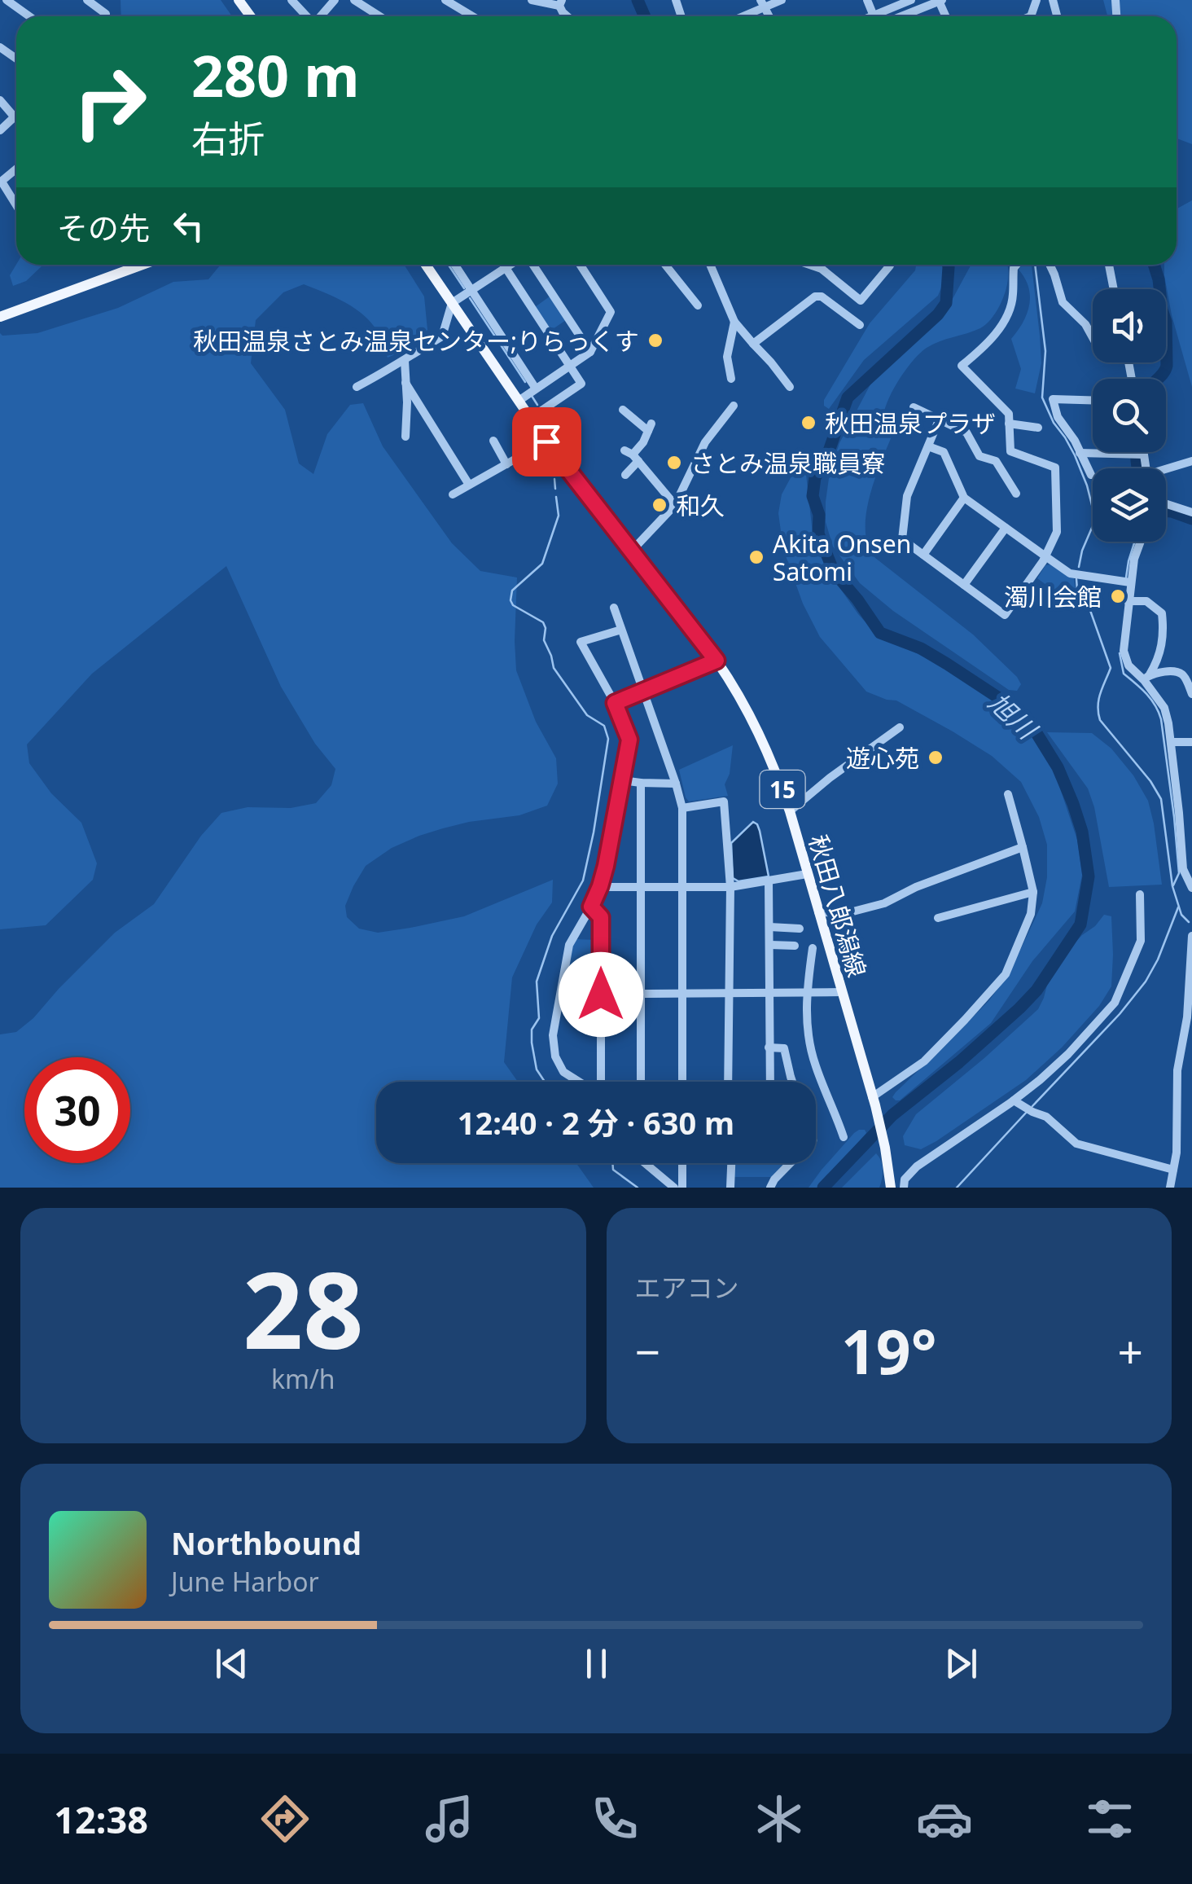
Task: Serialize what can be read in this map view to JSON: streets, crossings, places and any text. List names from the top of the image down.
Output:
{
  "streets": {
    "main road": ["15", "秋田八郎潟線"]
  },
  "water": ["旭川"],
  "places": [
    "秋田温泉さとみ温泉センター;りらっくす",
    "秋田温泉プラザ",
    "さとみ温泉職員寮",
    "和久",
    "Akita Onsen Satomi",
    "濁川会館",
    "遊心苑"
  ],
  "page": {
    "turn": ["280 m", "右折"],
    "then": "その先",
    "limit": "30",
    "trip": "12:40 · 2 分 · 630 m",
    "tile": [
      ["28", "km/h"],
      "エアコン"
    ],
    "heat": ["−", "19°", "+"],
    "song": ["Northbound", "June Harbor"],
    "tabs": "12:38"
  }
}
